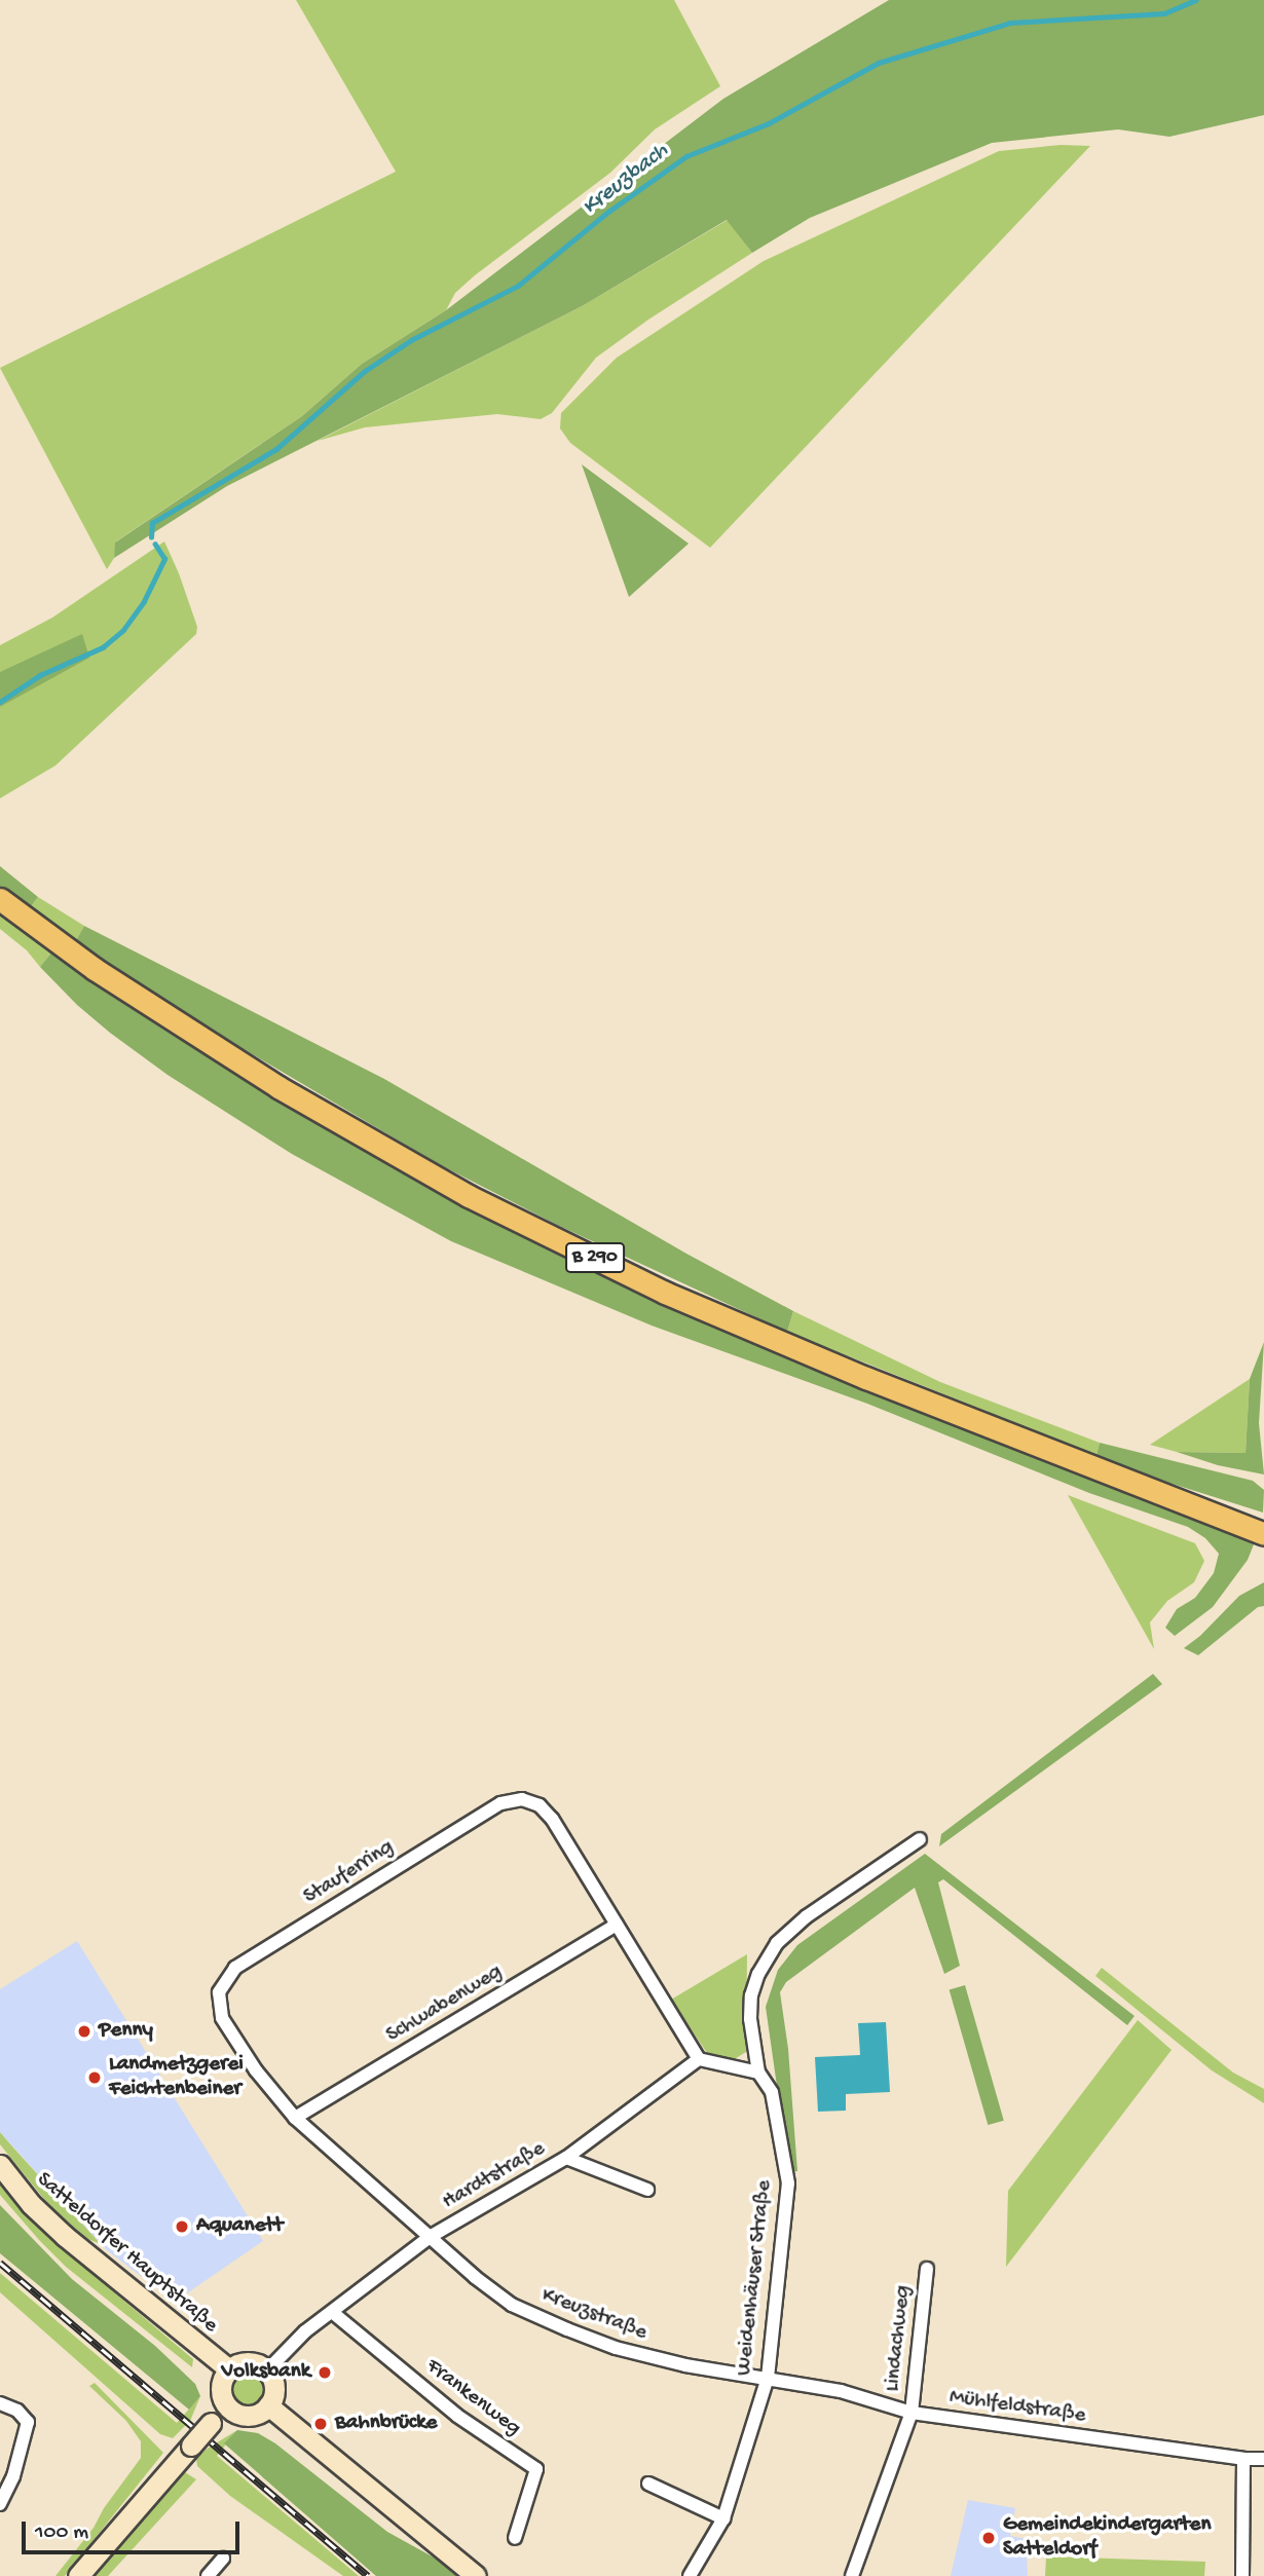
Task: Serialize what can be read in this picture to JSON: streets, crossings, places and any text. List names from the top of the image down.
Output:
{
  "streets": {
    "main road": ["B 290"],
    "street": [
      "Stauferring",
      "Schwabenweg",
      "Hardtstraße",
      "Satteldorfer Hauptstraße",
      "Weidenhäuser Straße",
      "Kreuzstraße",
      "Lindachweg",
      "Frankenweg",
      "Mühlfeldstraße"
    ]
  },
  "crossings": [
    ["Stauferring", "Schwabenweg"],
    ["Stauferring", "Hardtstraße"],
    ["Stauferring", "Kreuzstraße"],
    ["Hardtstraße", "Satteldorfer Hauptstraße"],
    ["Hardtstraße", "Kreuzstraße"],
    ["Hardtstraße", "Frankenweg"],
    ["Weidenhäuser Straße", "Kreuzstraße"],
    ["Weidenhäuser Straße", "Mühlfeldstraße"],
    ["Kreuzstraße", "Mühlfeldstraße"],
    ["Lindachweg", "Mühlfeldstraße"]
  ],
  "water": ["Kreuzbach"],
  "places": [
    "Penny",
    "Landmetzgerei Feichtenbeiner",
    "Aquanett",
    "Volksbank",
    "Bahnbrücke",
    "Gemeindekindergarten Satteldorf"
  ],
  "scale_bar": "100 m"
}
